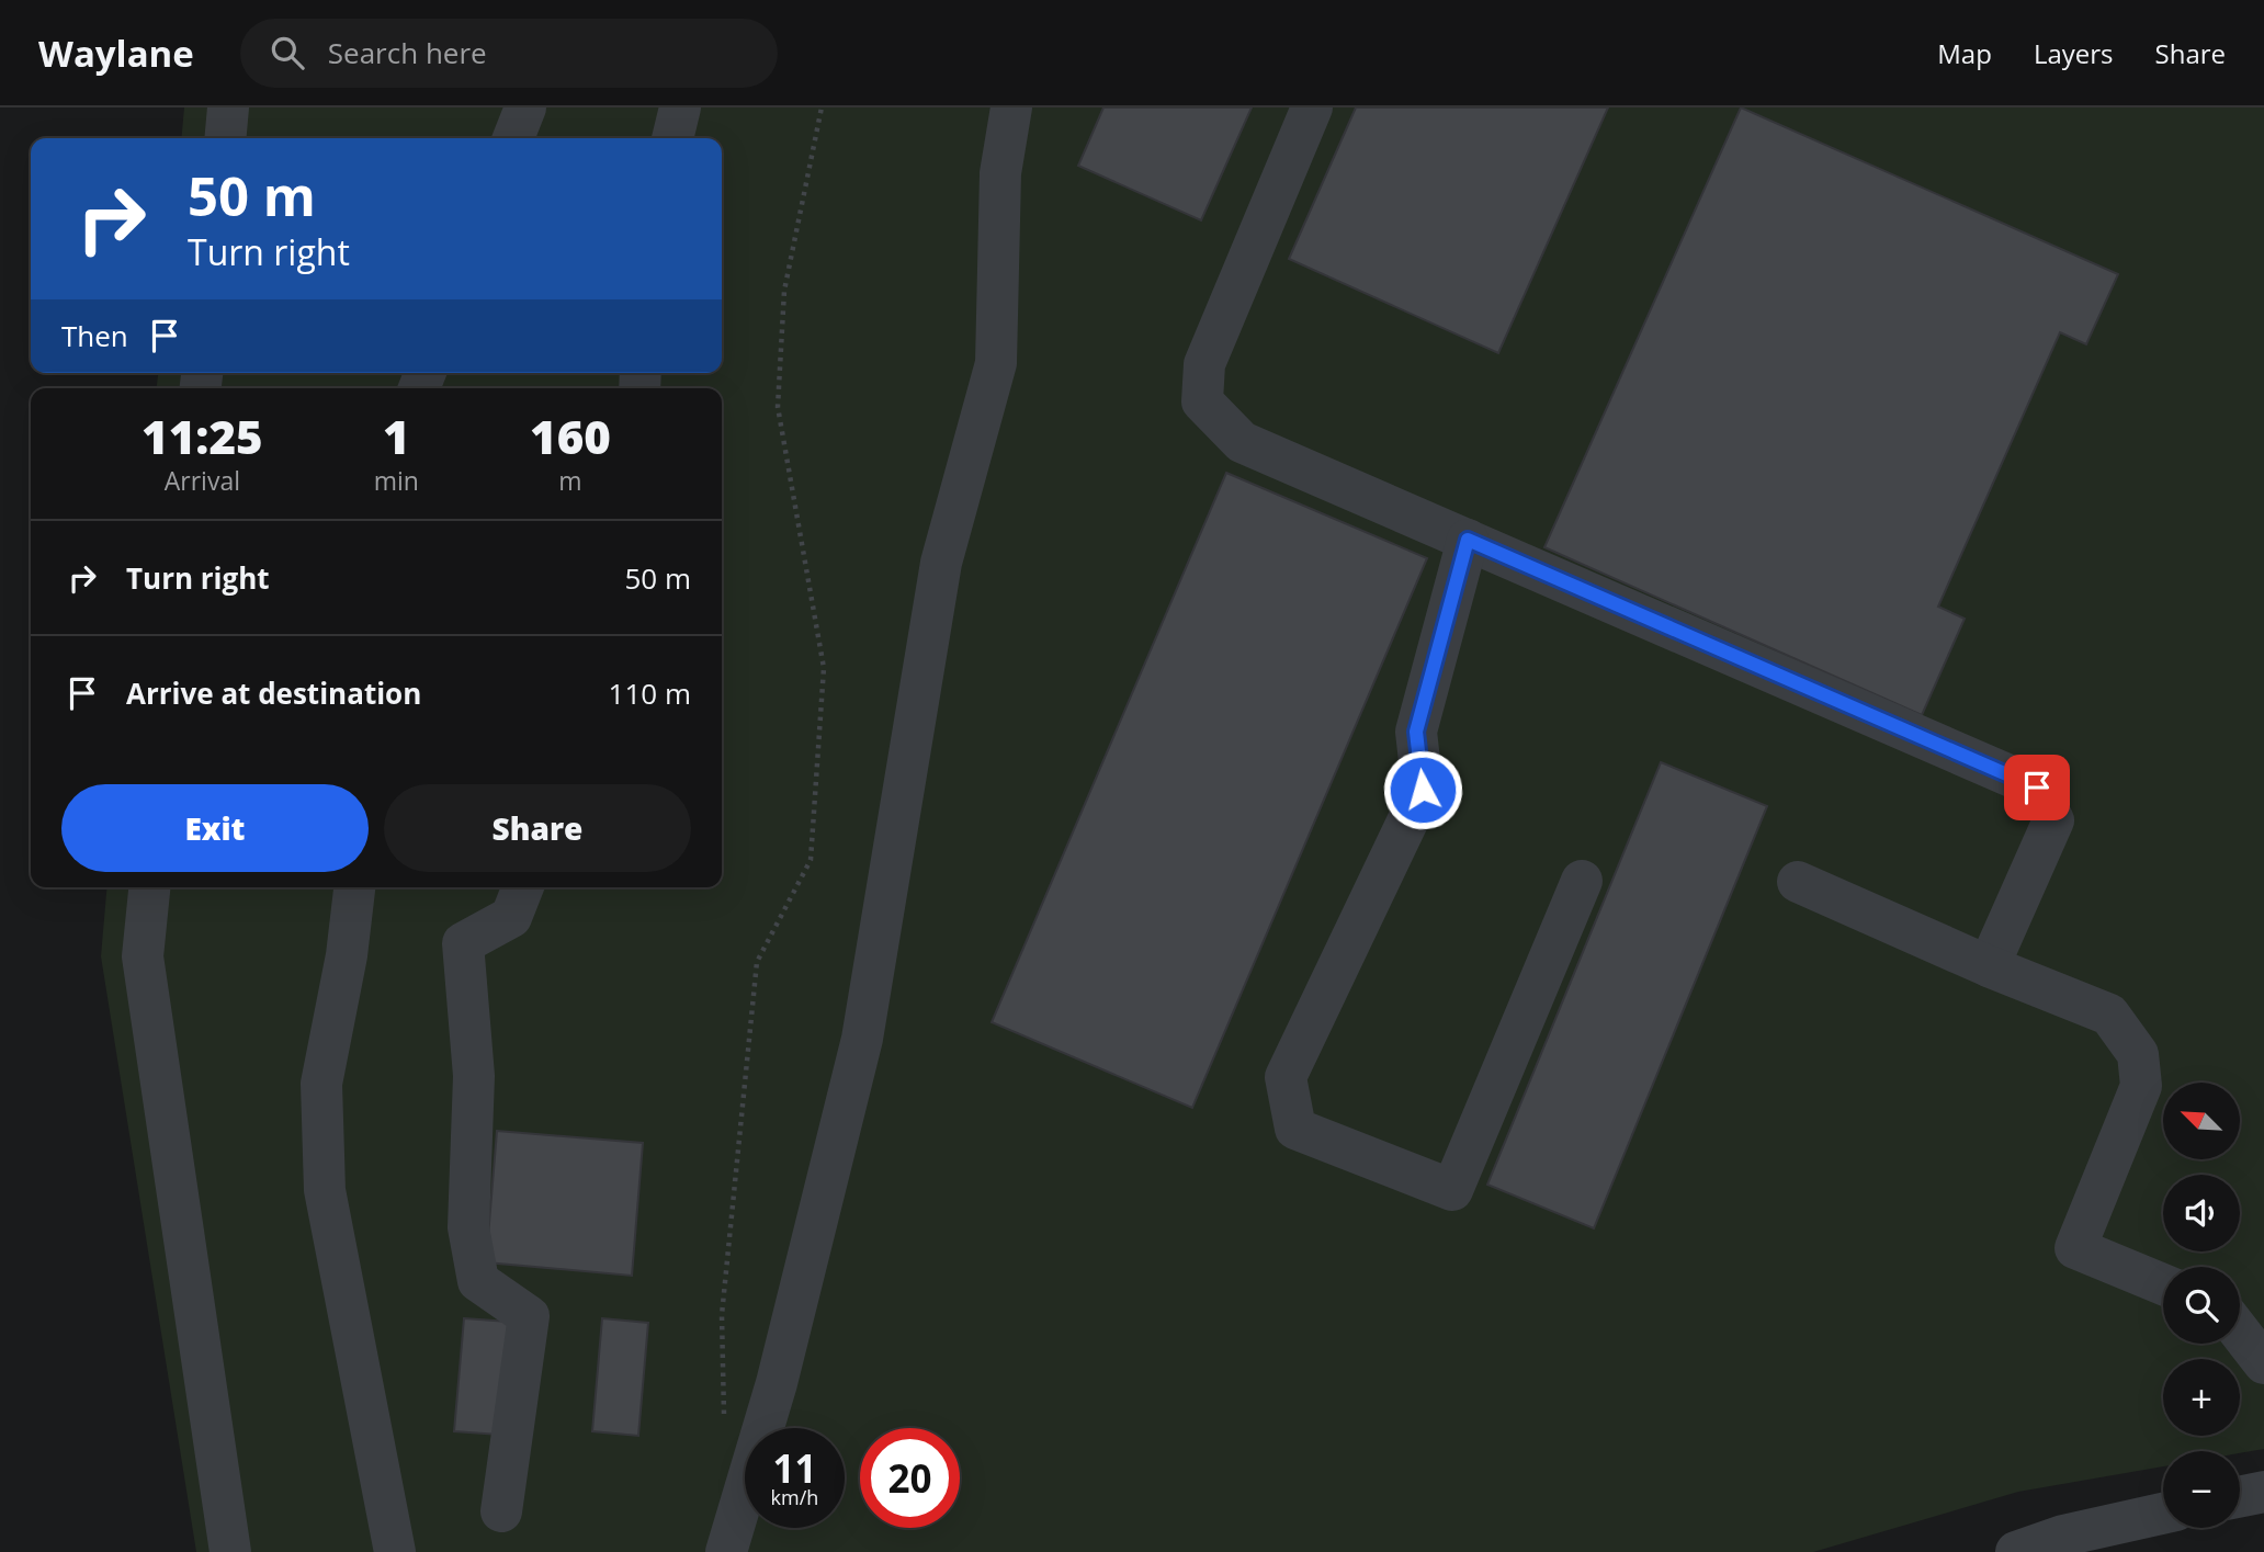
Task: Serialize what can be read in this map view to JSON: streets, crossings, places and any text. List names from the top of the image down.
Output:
{
  "north": "top left",
  "page": {
    "header": "Waylane",
    "search": "Search here",
    "nav": ["Map", "Layers", "Share"],
    "turn": ["50 m", "Turn right"],
    "then": "Then",
    "eta": [
      "11:25",
      "Arrival",
      "1",
      "min",
      "160",
      "m"
    ],
    "list": [
      {
        "name": "Turn right",
        "value": "50 m"
      },
      {
        "name": "Arrive at destination",
        "value": "110 m"
      }
    ],
    "buttons": ["Exit", "Share"],
    "map_buttons": ["+", "−"],
    "speed": "11 km/h",
    "limit": "20"
  }
}
